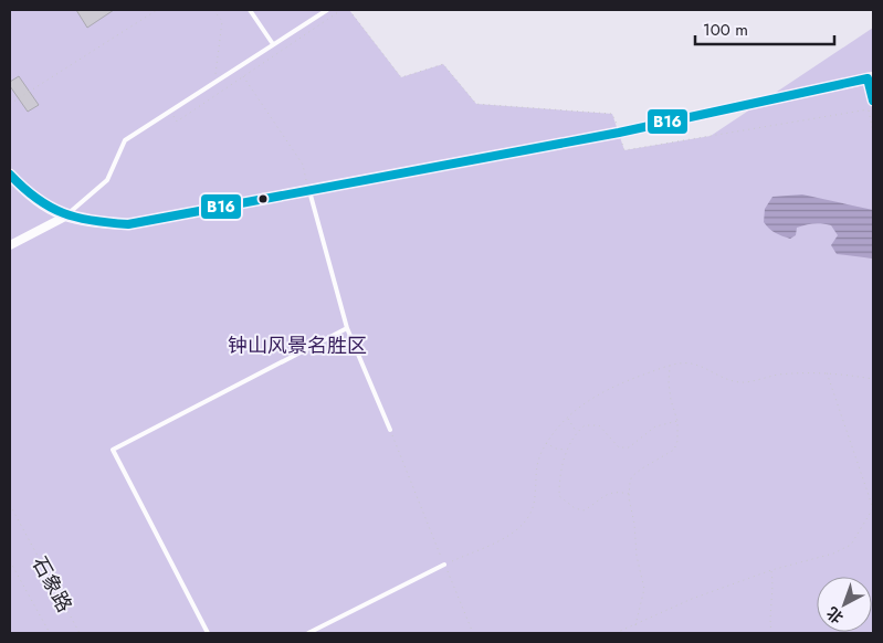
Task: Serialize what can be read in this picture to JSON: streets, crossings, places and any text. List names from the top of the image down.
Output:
{
  "streets": {
    "path": ["石象路"]
  },
  "parks": ["钟山风景名胜区"],
  "lines": ["transit line B16"],
  "scale_bar": "100 m",
  "north": "bottom left"
}
